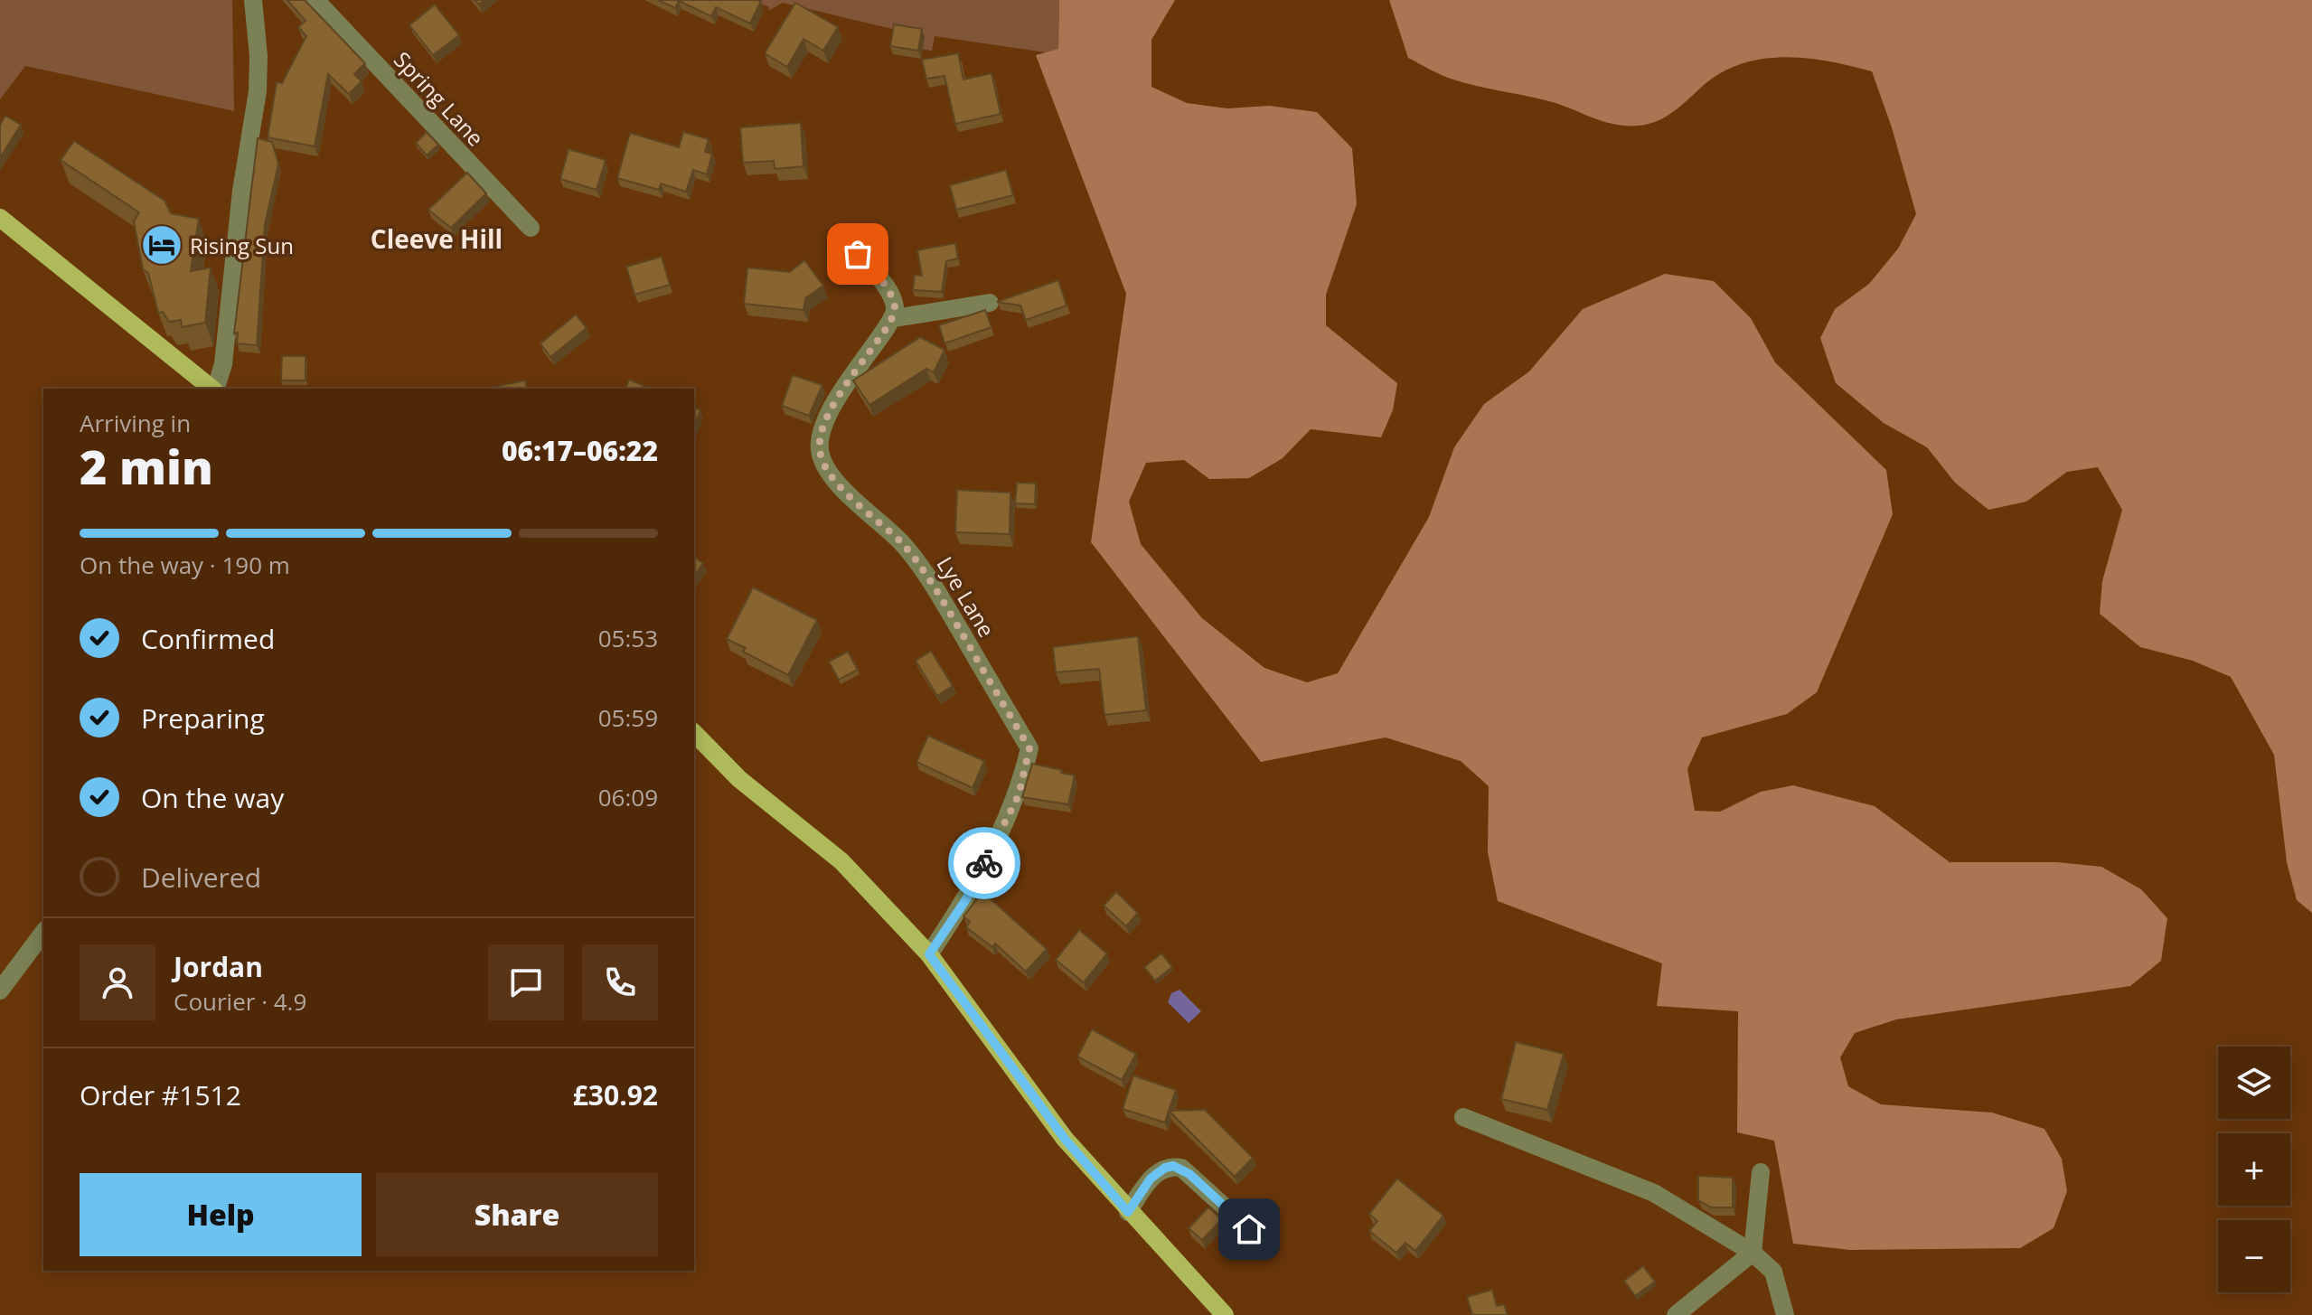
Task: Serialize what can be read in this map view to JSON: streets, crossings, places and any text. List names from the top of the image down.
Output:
{
  "streets": {
    "street": ["Spring Lane", "Lye Lane"]
  },
  "districts": ["Cleeve Hill"],
  "places": {
    "hotel": ["Rising Sun"]
  },
  "page": {
    "heading": ["2 min", "Arriving in", "06:17–06:22"],
    "panel": [
      "Jordan",
      "Courier · 4.9",
      "Order #1512",
      "£30.92"
    ],
    "bar": "On the way · 190 m",
    "list": [
      ["Confirmed", "05:53"],
      ["Preparing", "05:59"],
      ["On the way", "06:09"],
      "Delivered"
    ],
    "map_buttons": ["+", "−"],
    "buttons": ["Help", "Share"]
  }
}
